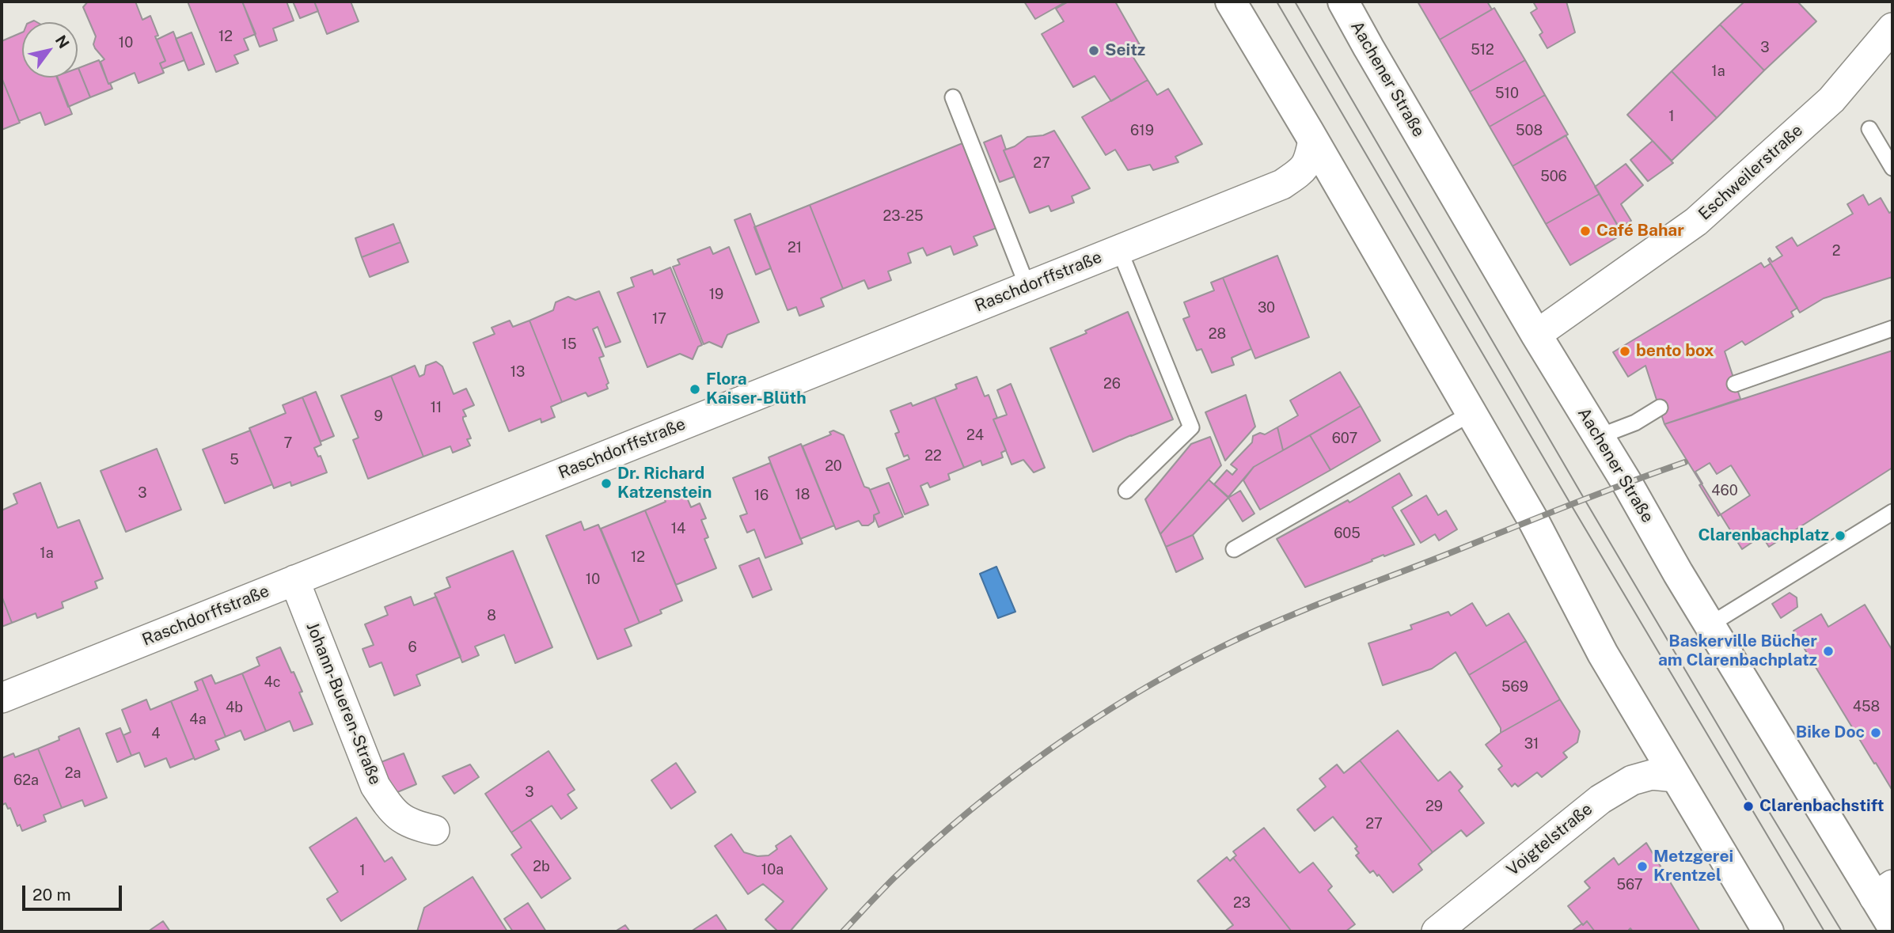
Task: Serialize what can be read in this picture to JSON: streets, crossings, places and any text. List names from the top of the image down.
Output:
{
  "streets": {
    "main road": ["Aachener Straße"],
    "street": [
      "Eschweilerstraße",
      "Raschdorffstraße",
      "Johann-Bueren-Straße",
      "Voigtelstraße"
    ]
  },
  "crossings": [
    ["Aachener Straße", "Eschweilerstraße"],
    ["Raschdorffstraße", "Johann-Bueren-Straße"]
  ],
  "places": [
    "Seitz",
    "Café Bahar",
    "bento box",
    "Flora Kaiser-Blüth",
    "Dr. Richard Katzenstein",
    "Clarenbachplatz",
    "Baskerville Bücher am Clarenbachplatz",
    "Bike Doc",
    "Clarenbachstift",
    "Metzgerei Krentzel"
  ],
  "house_numbers": [
    "12",
    "10",
    "3",
    "512",
    "1a",
    "510",
    "1",
    "619",
    "508",
    "27",
    "506",
    "23-25",
    "21",
    "2",
    "19",
    "30",
    "17",
    "28",
    "15",
    "13",
    "26",
    "11",
    "9",
    "24",
    "607",
    "7",
    "22",
    "5",
    "20",
    "460",
    "3",
    "18",
    "16",
    "14",
    "605",
    "1a",
    "12",
    "10",
    "8",
    "6",
    "4c",
    "569",
    "458",
    "4b",
    "4a",
    "4",
    "31",
    "2a",
    "62a",
    "3",
    "29",
    "27",
    "2b",
    "10a",
    "1",
    "567",
    "23"
  ],
  "scale_bar": "20 m",
  "north": "top right"
}
